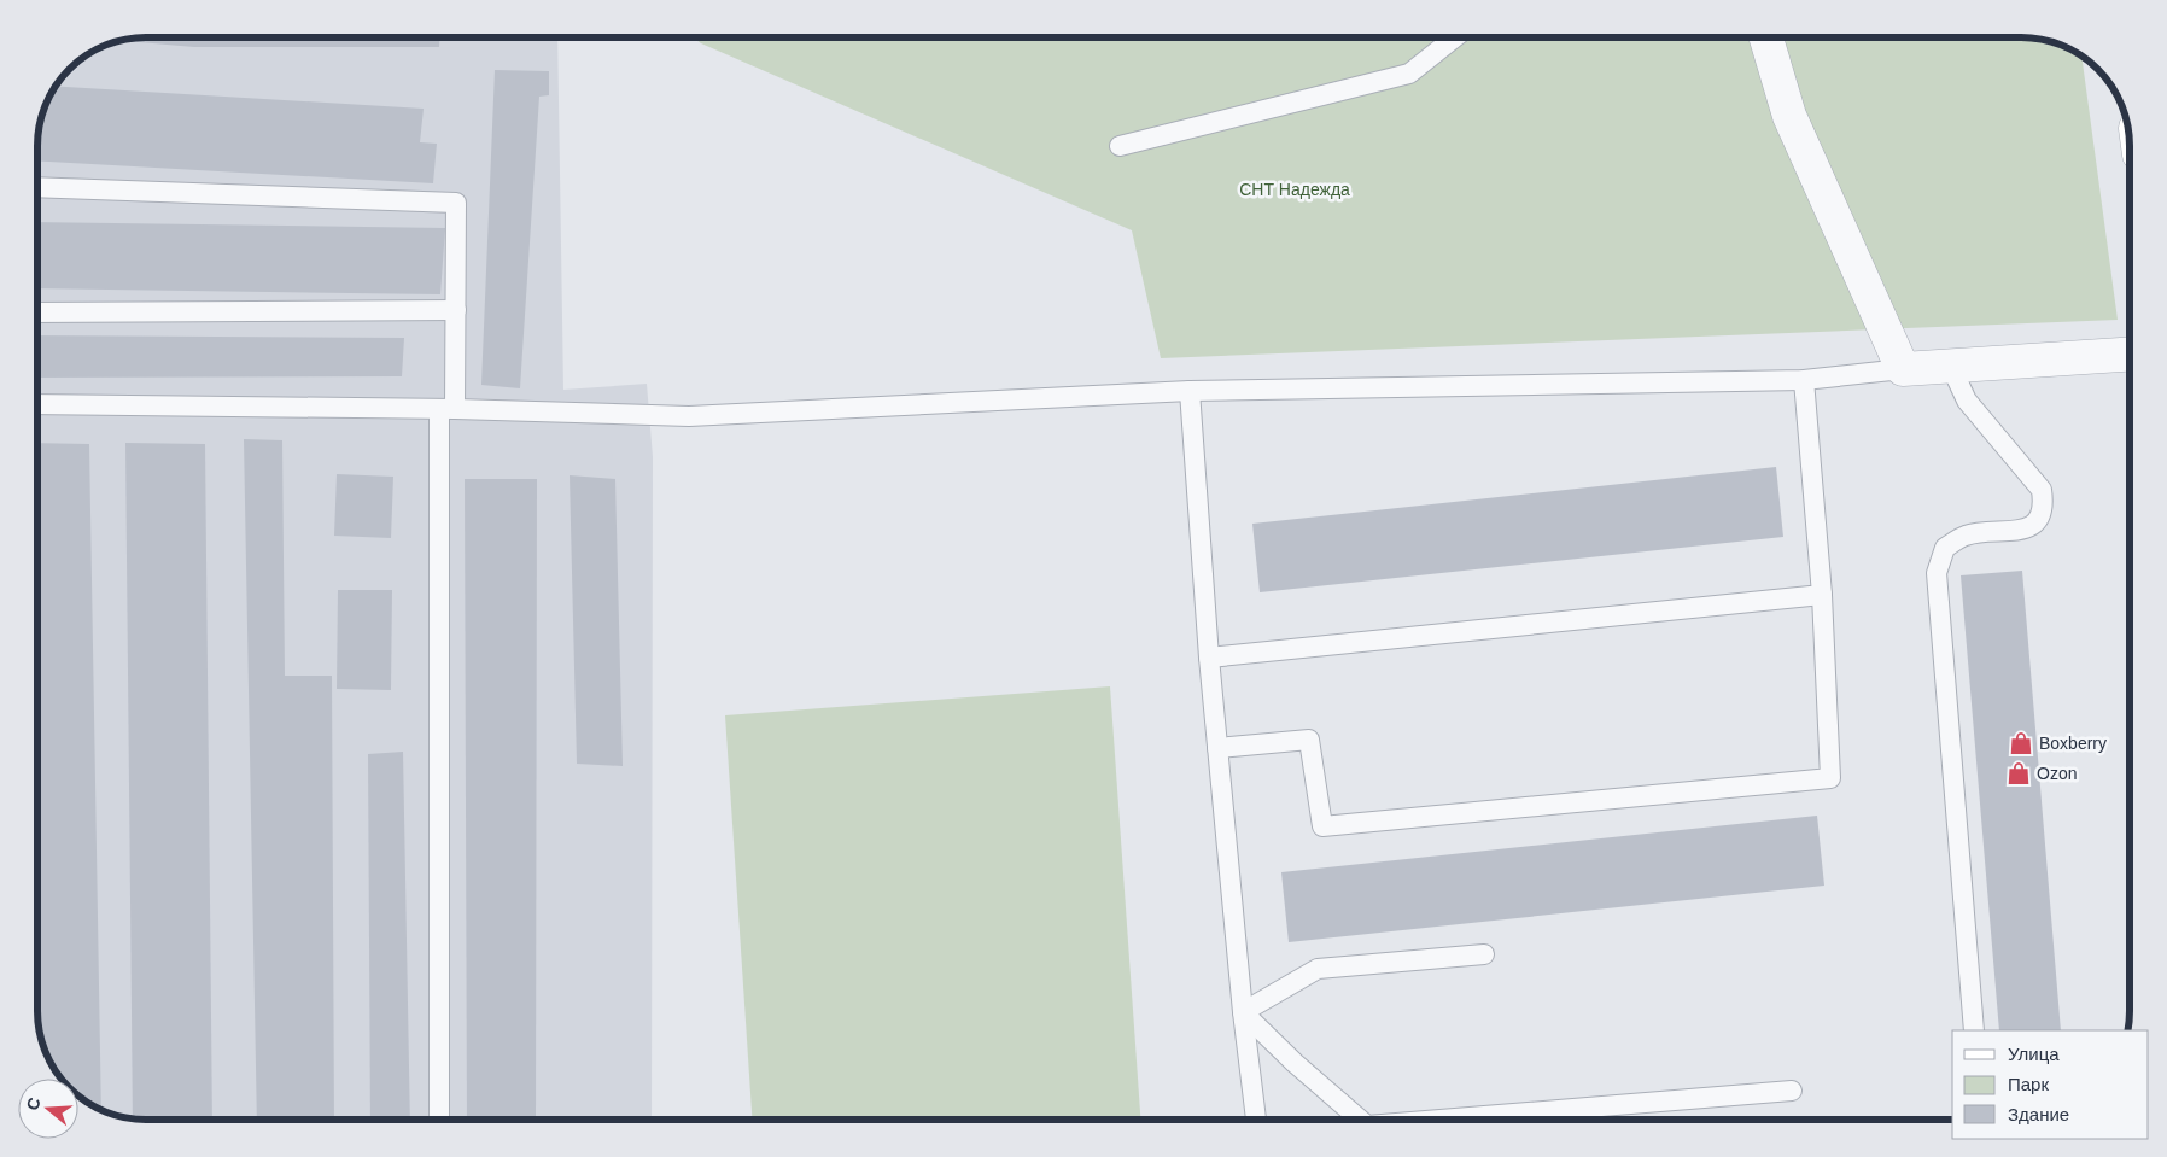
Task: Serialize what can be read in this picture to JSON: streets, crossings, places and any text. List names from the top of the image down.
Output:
{
  "parks": ["СНТ Надежда"],
  "places": {
    "shop": ["Boxberry", "Ozon"]
  },
  "legend": ["Улица", "Парк", "Здание"],
  "north": "left"
}
